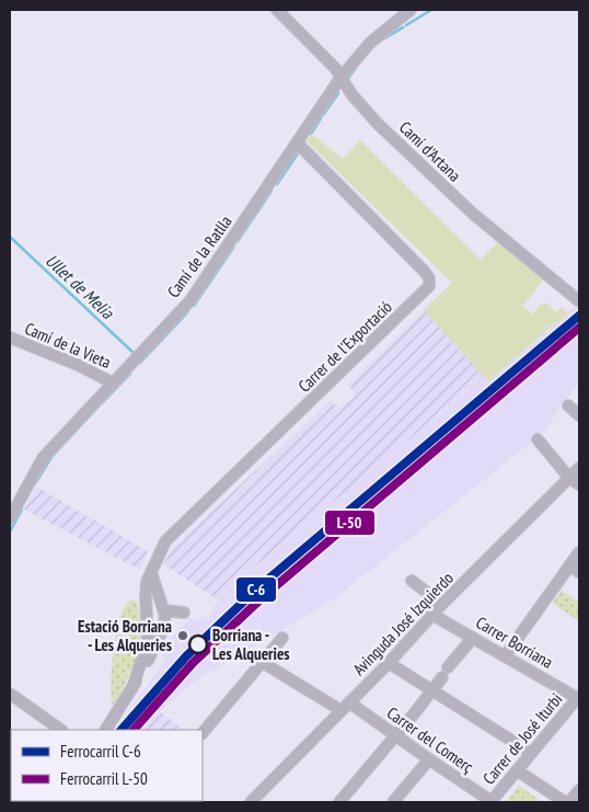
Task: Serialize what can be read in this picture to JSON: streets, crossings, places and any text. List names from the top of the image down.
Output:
{
  "streets": {
    "street": [
      "Camí d'Artana",
      "Camí de la Ratlla",
      "Camí de la Vieta",
      "Carrer de l'Exportació",
      "Avinguda José Izquierdo",
      "Carrer Borriana",
      "Carrer de José Iturbi",
      "Carrer del Comerç"
    ]
  },
  "crossings": [
    ["Camí d'Artana", "Camí de la Ratlla"],
    ["Camí de la Ratlla", "Camí de la Vieta"],
    ["Camí de la Ratlla", "Carrer de l'Exportació"],
    ["Avinguda José Izquierdo", "Carrer Borriana"],
    ["Avinguda José Izquierdo", "Carrer del Comerç"],
    ["Carrer Borriana", "Carrer de José Iturbi"],
    ["Carrer de José Iturbi", "Carrer del Comerç"]
  ],
  "water": ["Ullet de Melia"],
  "places": ["Estació Borriana - Les Alqueries", "Borriana - Les Alqueries"],
  "lines": ["rail line C-6", "rail line L-50"],
  "legend": ["Ferrocarril C-6", "Ferrocarril L-50"]
}
